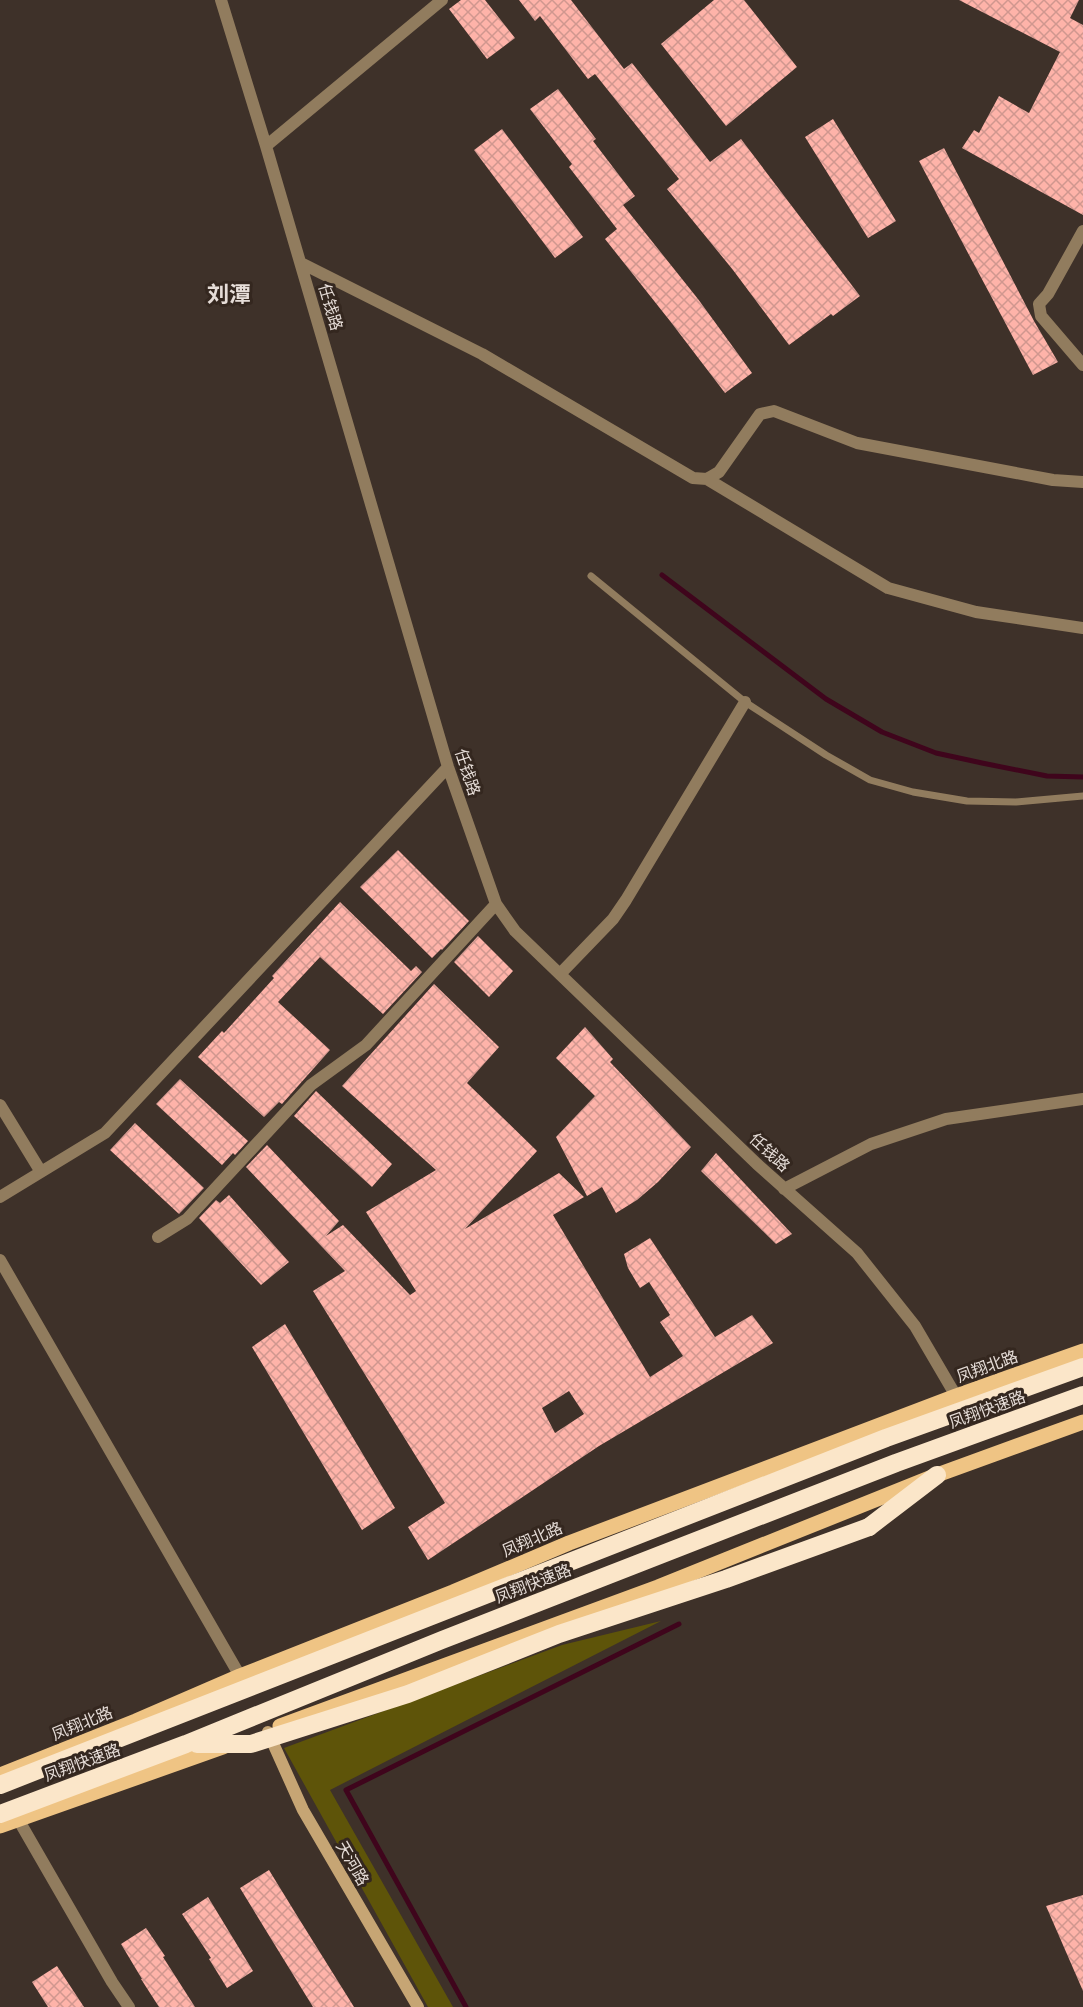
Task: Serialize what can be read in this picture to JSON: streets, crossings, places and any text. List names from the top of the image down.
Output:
{
  "streets": {
    "highway": ["凤翔快速路"],
    "main road": ["凤翔北路"],
    "street": ["任钱路", "天河路"]
  },
  "crossings": [
    ["任钱路", "凤翔北路"]
  ],
  "districts": ["刘潭"]
}
